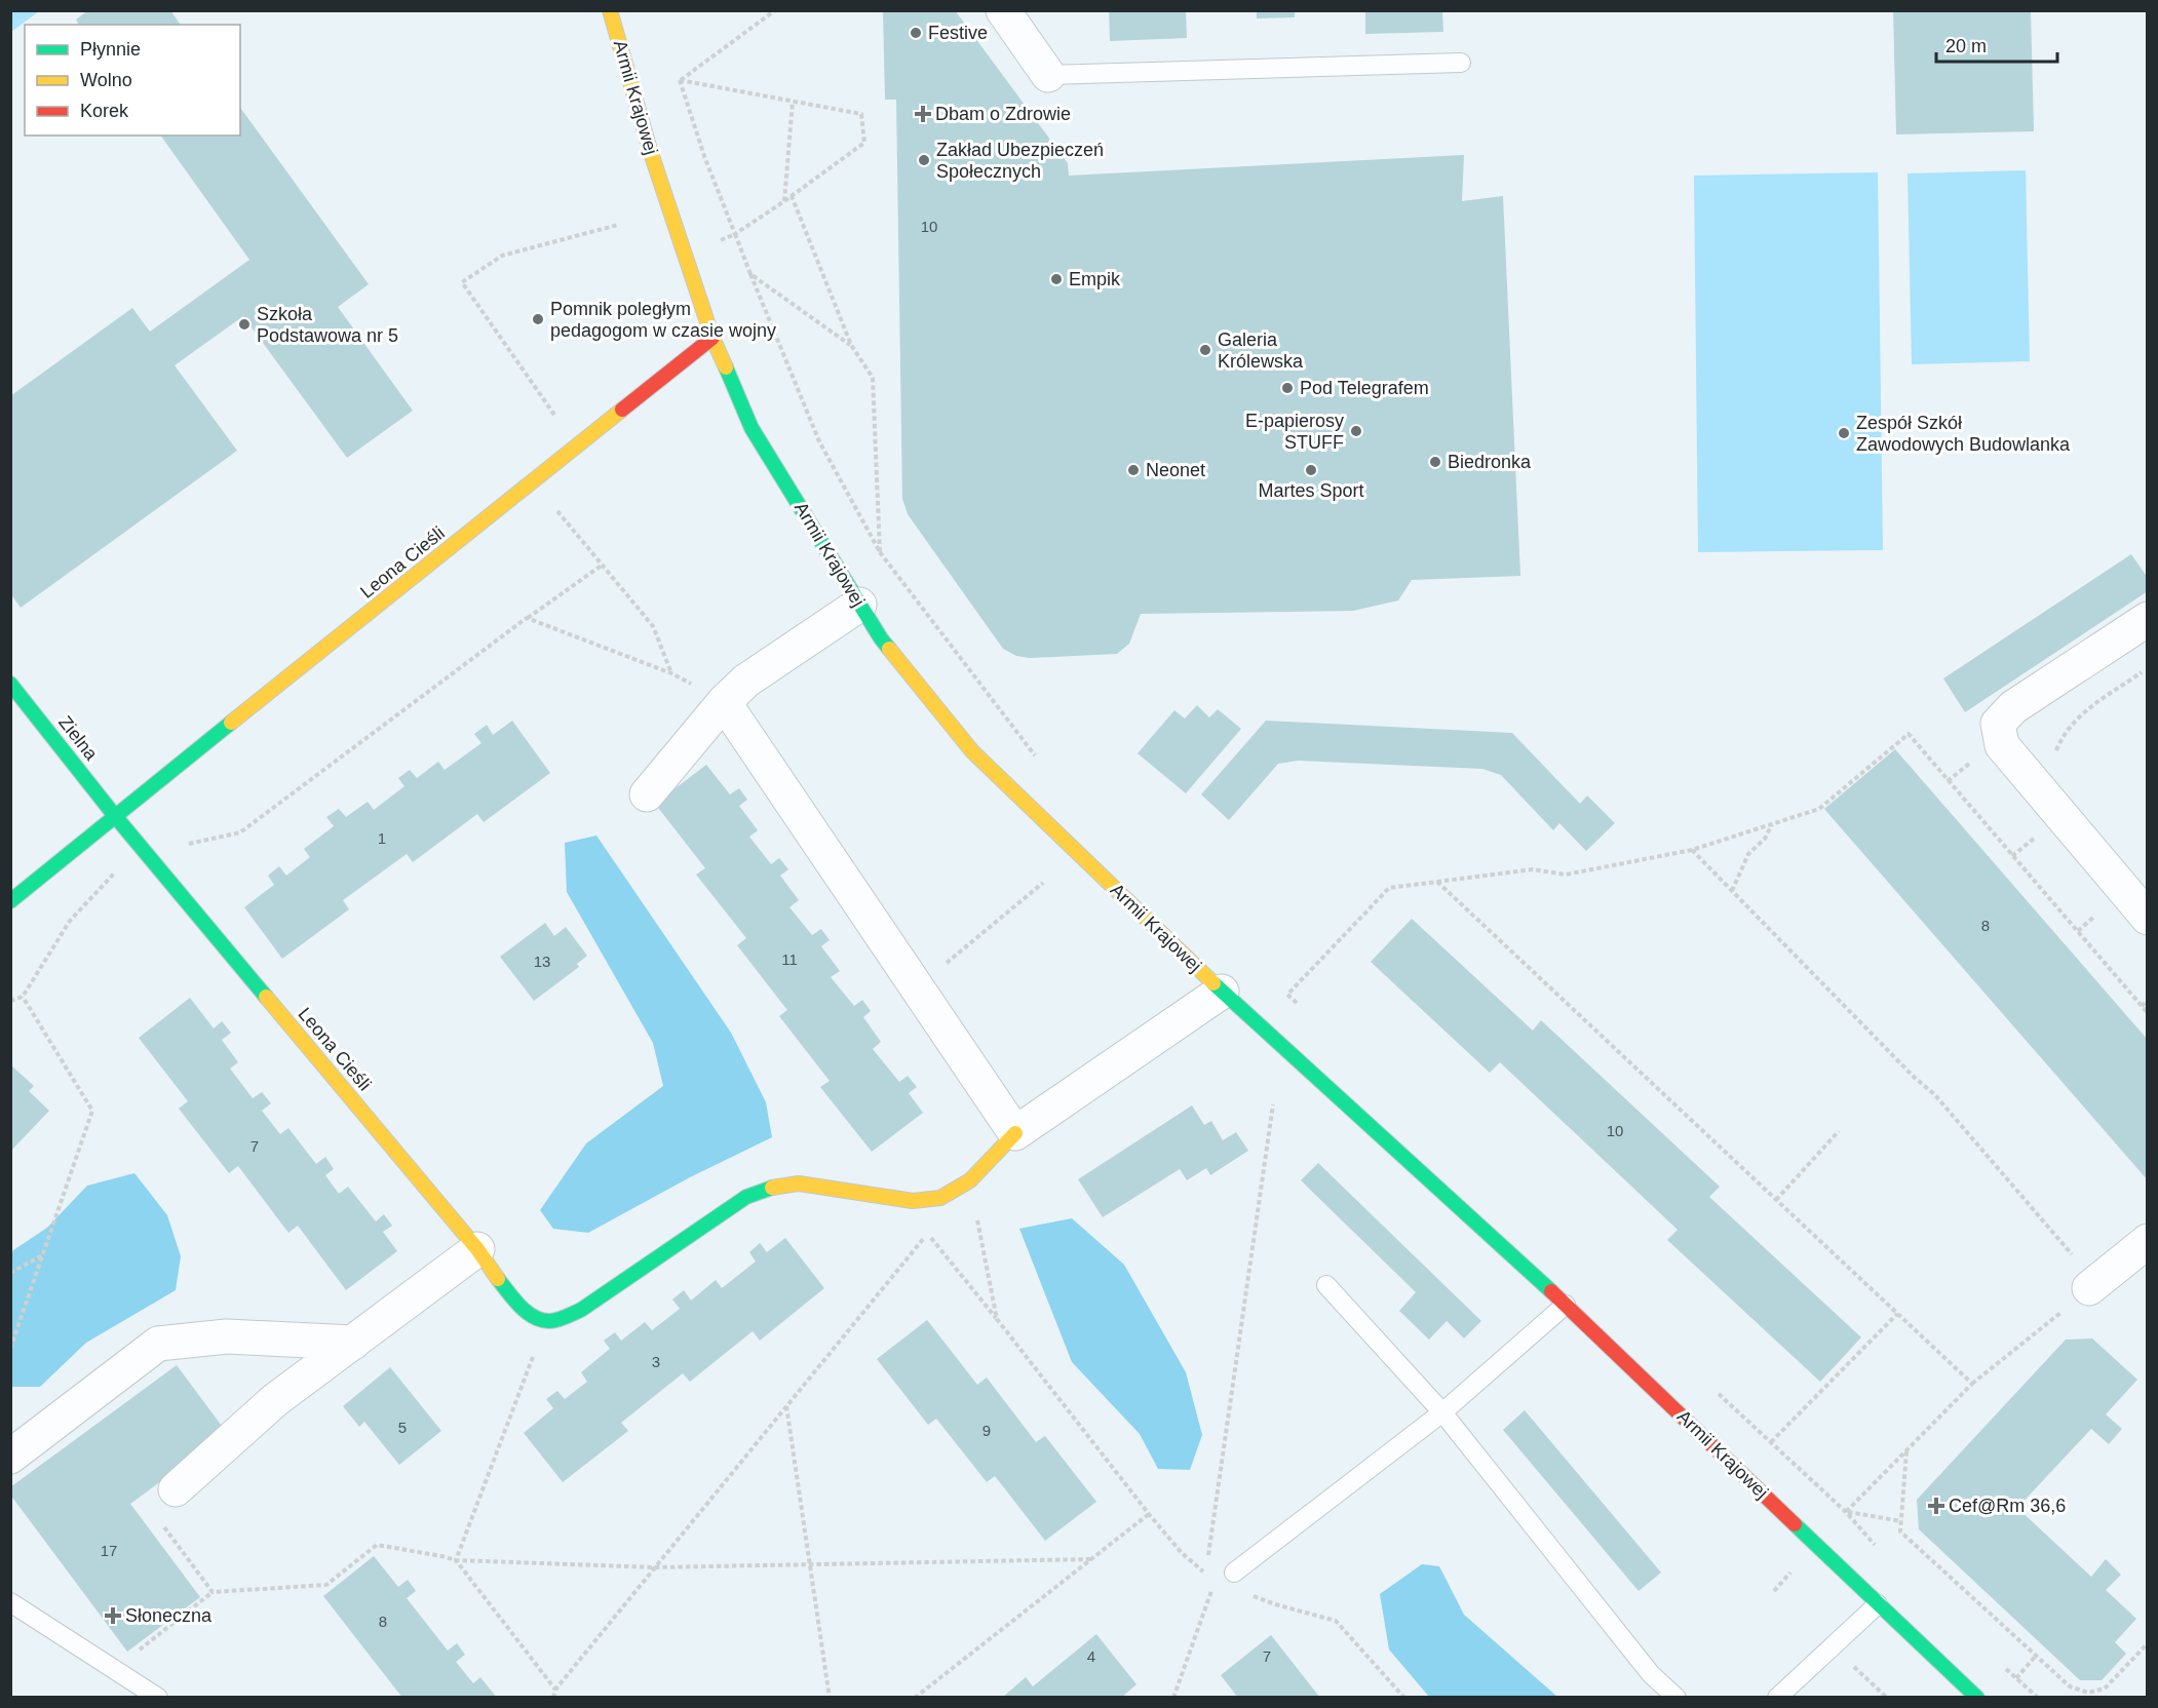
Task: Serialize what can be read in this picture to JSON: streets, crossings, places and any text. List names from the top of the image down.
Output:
{
  "streets": {
    "street": ["Armii Krajowej", "Leona Cieśli", "Zielna"]
  },
  "crossings": [
    ["Armii Krajowej", "Leona Cieśli"],
    ["Leona Cieśli", "Zielna"]
  ],
  "places": {
    "other": [
      "Festive",
      "Zakład Ubezpieczeń Społecznych",
      "Empik",
      "Pomnik poległym pedagogom w czasie wojny",
      "Szkoła Podstawowa nr 5",
      "Galeria Królewska",
      "Pod Telegrafem",
      "E-papierosy STUFF",
      "Zespół Szkół Zawodowych Budowlanka",
      "Biedronka",
      "Neonet",
      "Martes Sport"
    ],
    "health": ["Dbam o Zdrowie", "Cef@Rm 36,6", "Słoneczna"]
  },
  "house_numbers": [
    "10",
    "1",
    "8",
    "11",
    "13",
    "10",
    "7",
    "3",
    "5",
    "9",
    "17",
    "8",
    "4",
    "7"
  ],
  "legend": ["Płynnie", "Wolno", "Korek"],
  "scale_bar": "20 m"
}
